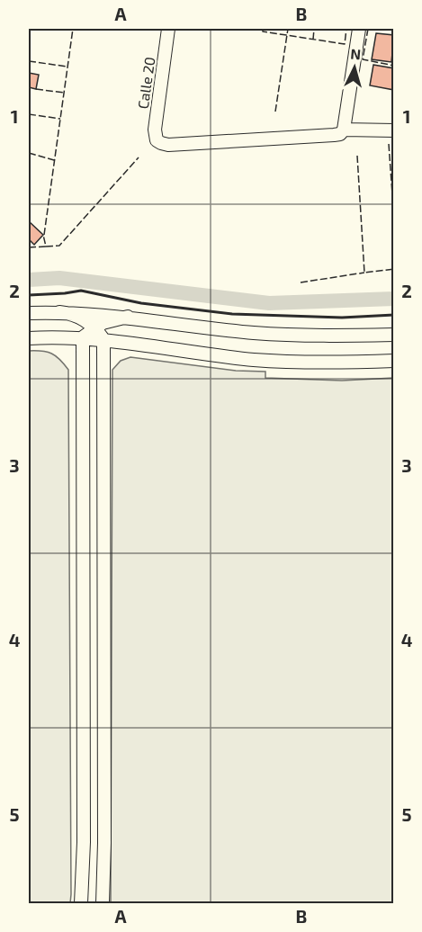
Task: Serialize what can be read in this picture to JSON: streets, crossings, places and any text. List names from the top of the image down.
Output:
{
  "streets": {
    "street": ["Calle 20"]
  },
  "north": "top",
  "grid": {
    "columns": ["A", "B"],
    "rows": [
      "1",
      "2",
      "3",
      "4",
      "5"
    ]
  }
}
